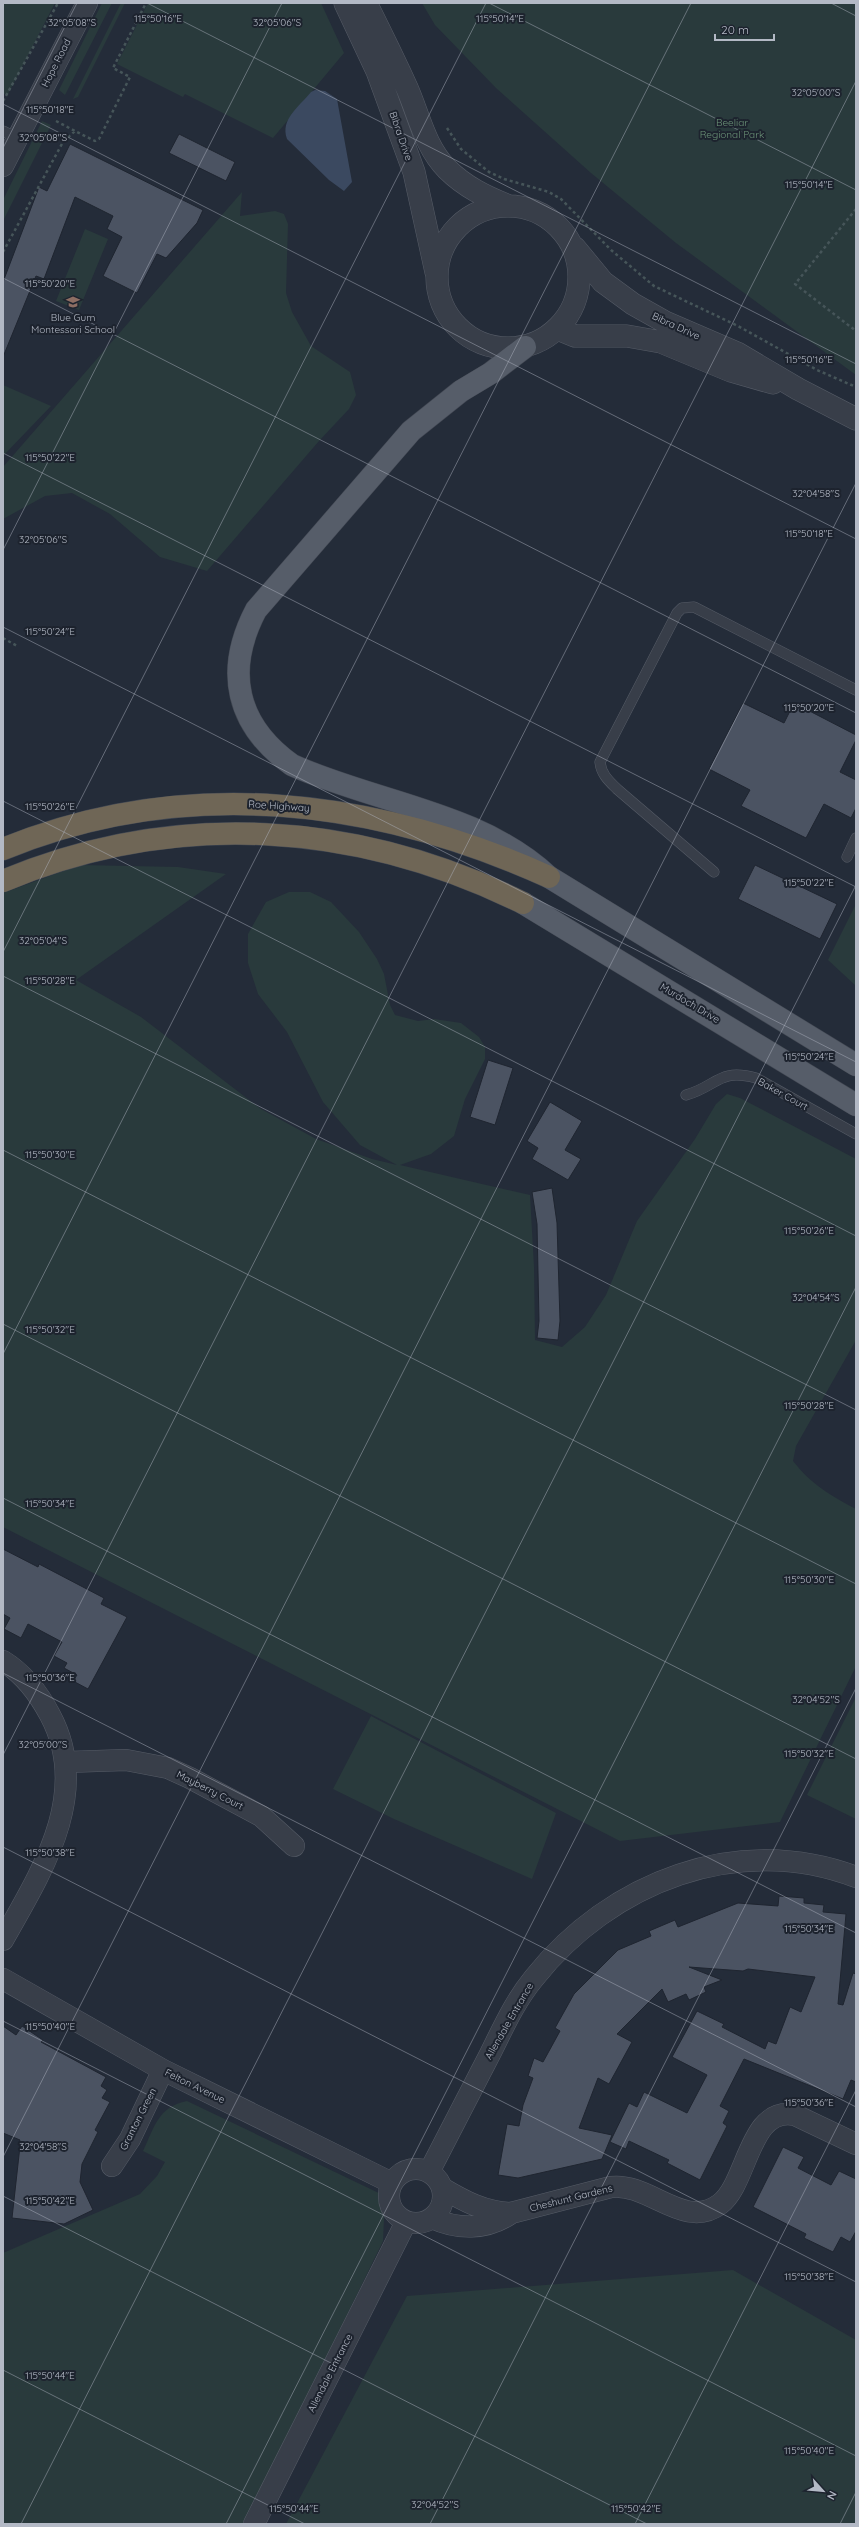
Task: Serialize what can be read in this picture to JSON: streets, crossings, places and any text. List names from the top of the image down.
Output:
{
  "streets": {
    "highway": ["Roe Highway"],
    "main road": ["Murdoch Drive"],
    "street": [
      "Hope Road",
      "Bibra Drive",
      "Mayberry Court",
      "Allendale Entrance",
      "Felton Avenue",
      "Granton Green",
      "Cheshunt Gardens"
    ],
    "lane": ["Baker Court"]
  },
  "crossings": [
    ["Allendale Entrance", "Felton Avenue"],
    ["Felton Avenue", "Granton Green"]
  ],
  "parks": ["Beeliar Regional Park"],
  "places": {
    "school or university": ["Blue Gum Montessori School"]
  },
  "scale_bar": "20 m",
  "north": "bottom right",
  "coordinates": [
    "115°50'16\"E",
    "115°50'14\"E",
    "32°05'08\"S",
    "32°05'06\"S",
    "32°05'00\"S",
    "115°50'18\"E",
    "115°50'20\"E",
    "115°50'22\"E",
    "32°04'58\"S",
    "115°50'24\"E",
    "115°50'26\"E",
    "32°05'04\"S",
    "115°50'28\"E",
    "115°50'30\"E",
    "32°04'54\"S",
    "115°50'32\"E",
    "115°50'34\"E",
    "115°50'36\"E",
    "32°04'52\"S",
    "115°50'38\"E",
    "115°50'40\"E",
    "115°50'42\"E",
    "115°50'44\"E"
  ]
}
